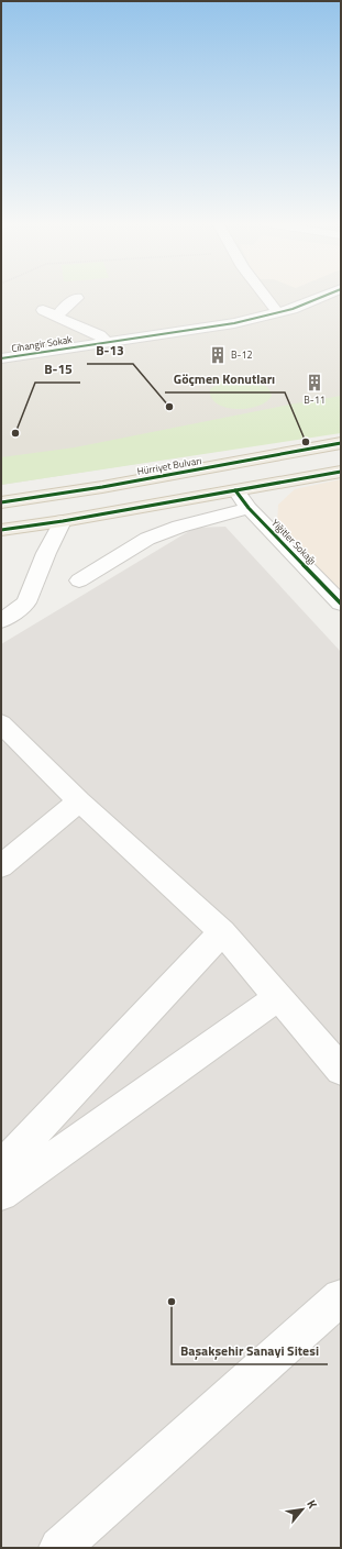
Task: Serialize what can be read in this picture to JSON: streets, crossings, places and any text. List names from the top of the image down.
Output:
{
  "streets": {
    "main road": ["Hürriyet Bulvarı"],
    "street": ["Cihangir Sokak", "Yiğitler Sokağı"]
  },
  "places": {
    "building": ["B-12", "B-11"],
    "other": [
      "B-13",
      "B-15",
      "Göçmen Konutları",
      "Başakşehir Sanayi Sitesi"
    ]
  },
  "north": "top right"
}
